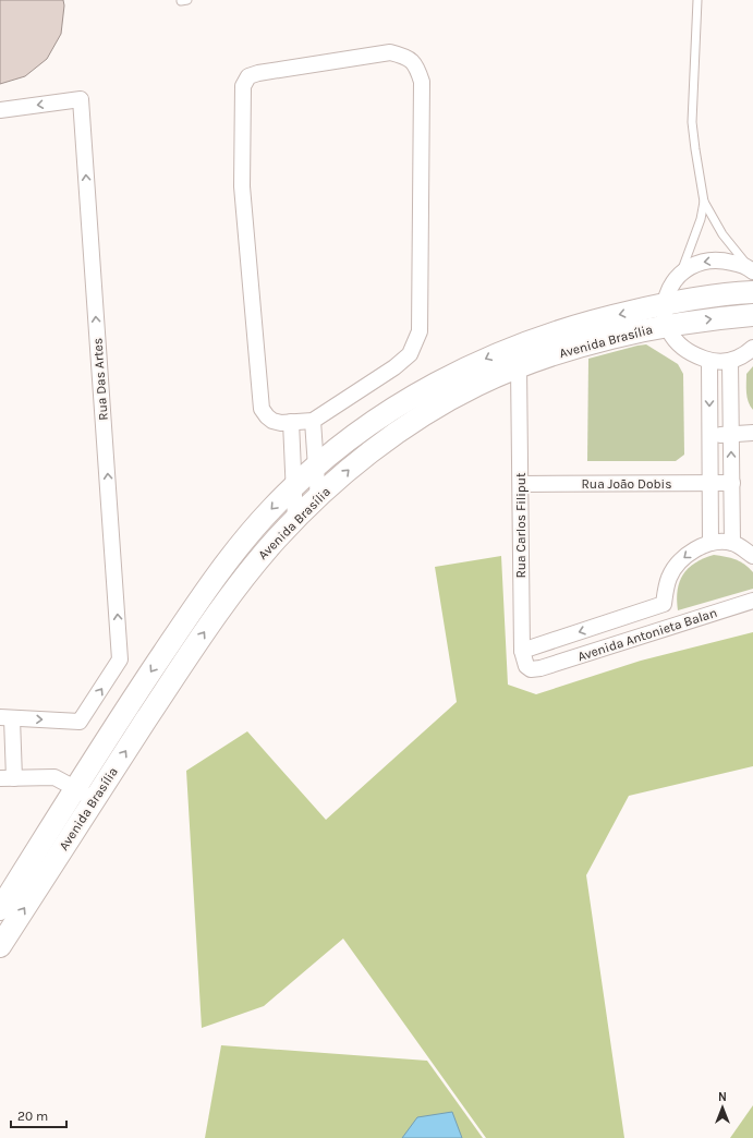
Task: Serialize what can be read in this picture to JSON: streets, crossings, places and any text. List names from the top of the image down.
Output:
{
  "streets": {
    "main road": ["Avenida Brasília"],
    "street": [
      "Rua Das Artes",
      "Rua João Dobis",
      "Rua Carlos Filiput",
      "Avenida Antonieta Balan"
    ]
  },
  "crossings": [
    ["Avenida Brasília", "Rua Carlos Filiput"],
    ["Rua João Dobis", "Rua Carlos Filiput"],
    ["Rua Carlos Filiput", "Avenida Antonieta Balan"]
  ],
  "scale_bar": "20 m",
  "north": "top"
}
